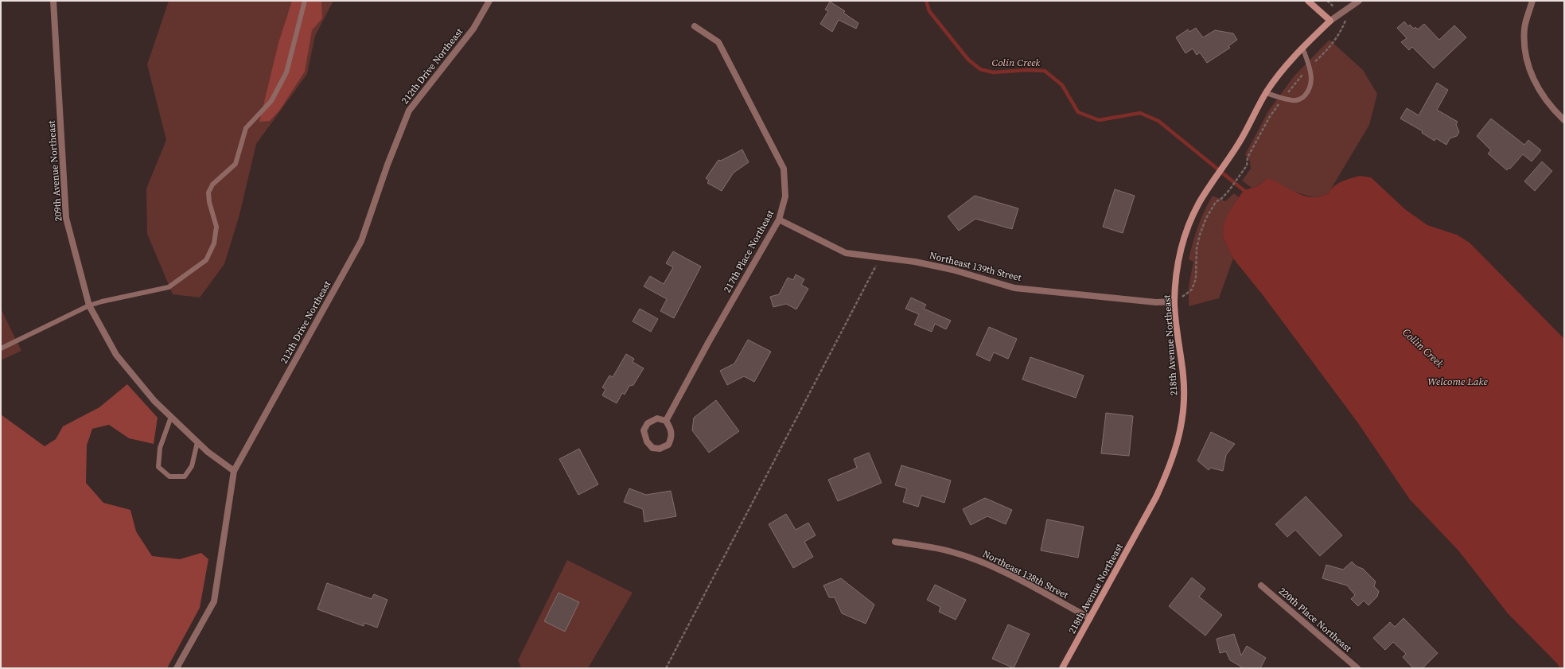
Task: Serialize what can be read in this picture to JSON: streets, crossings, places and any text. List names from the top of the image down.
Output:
{
  "streets": {
    "street": [
      "212th Drive Northeast",
      "209th Avenue Northeast",
      "217th Place Northeast",
      "Northeast 139th Street",
      "218th Avenue Northeast",
      "Northeast 138th Street",
      "220th Place Northeast"
    ]
  },
  "crossings": [
    ["212th Drive Northeast", "209th Avenue Northeast"],
    ["217th Place Northeast", "Northeast 139th Street"],
    ["Northeast 139th Street", "218th Avenue Northeast"],
    ["218th Avenue Northeast", "Northeast 138th Street"]
  ],
  "water": ["Colin Creek", "Collin Creek", "Welcome Lake"]
}
